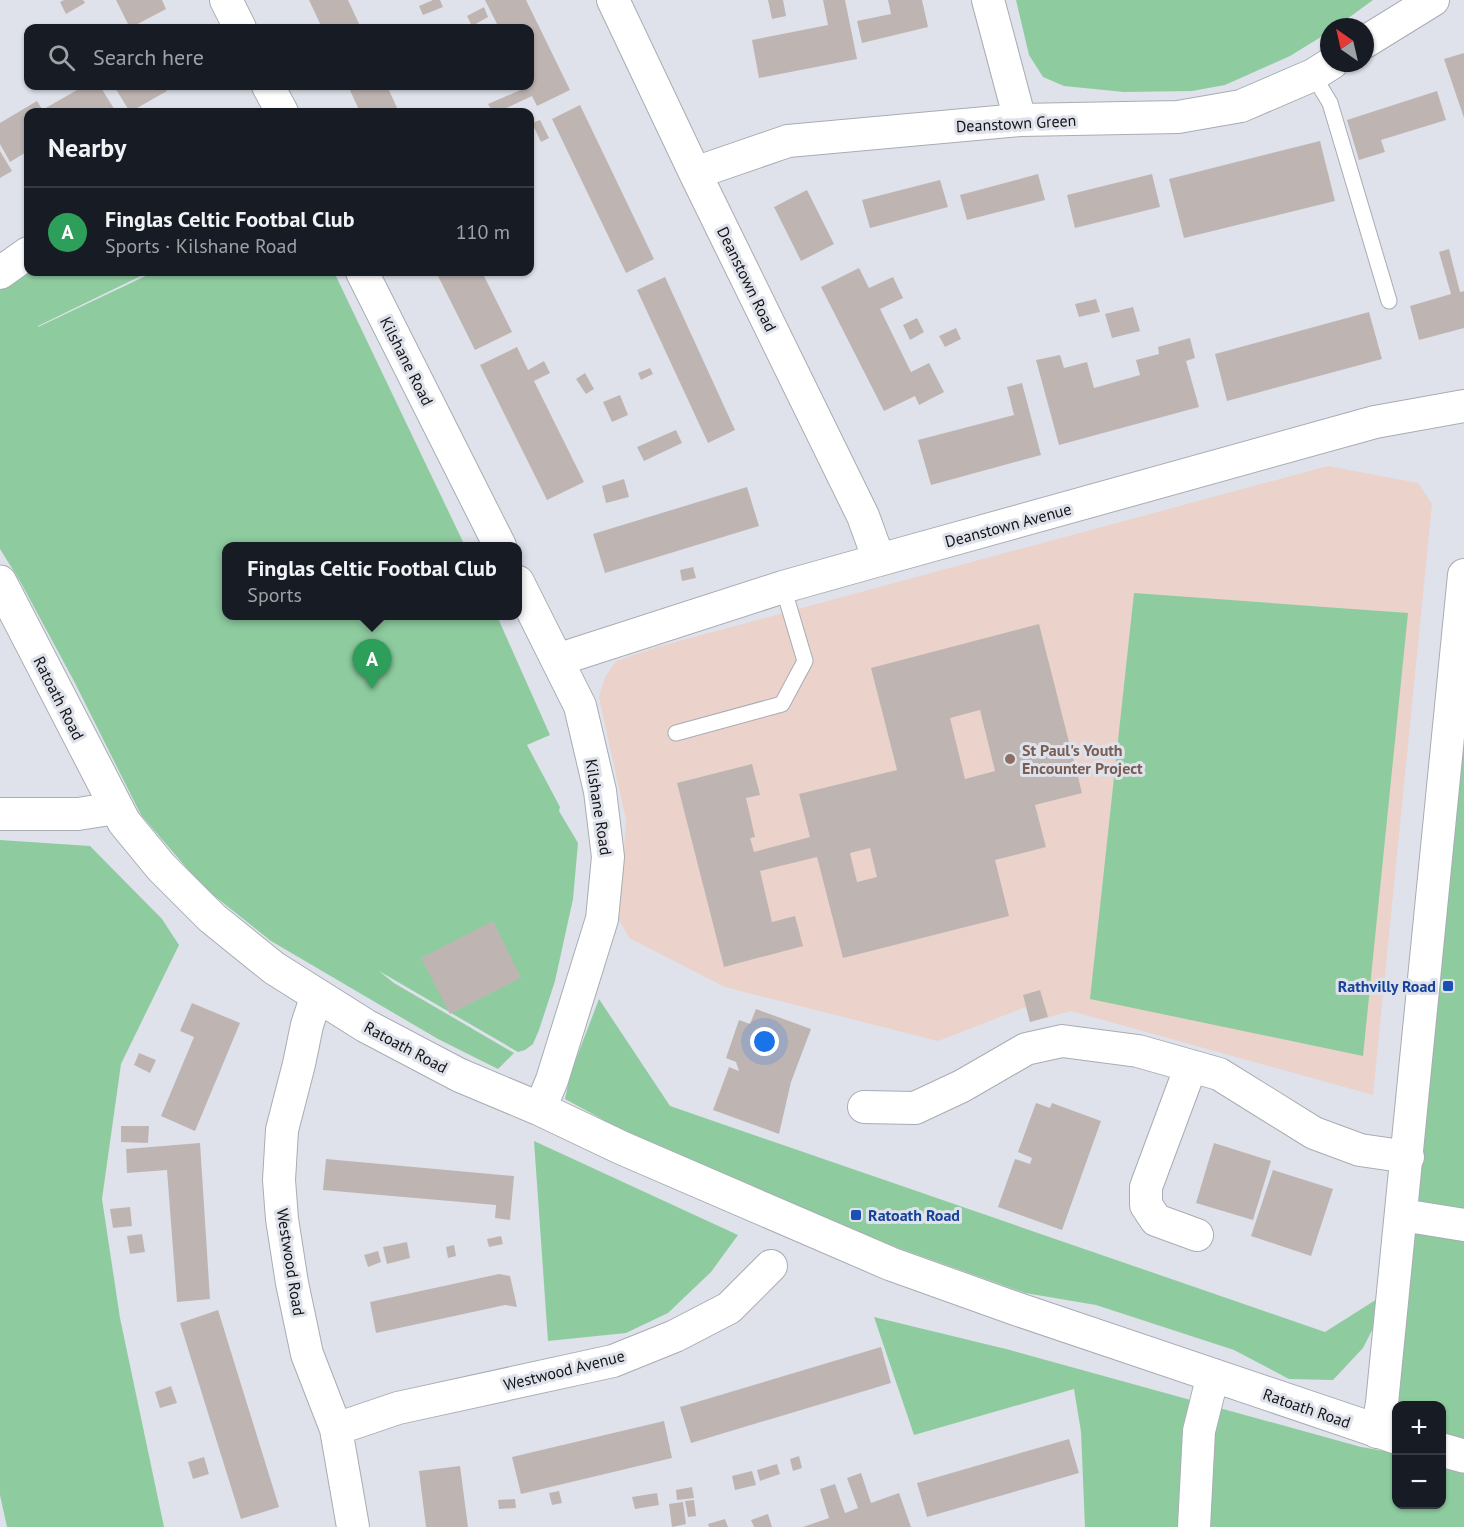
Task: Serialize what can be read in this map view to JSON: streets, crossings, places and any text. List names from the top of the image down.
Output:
{
  "streets": {
    "street": [
      "Deanstown Green",
      "Deanstown Road",
      "Kilshane Road",
      "Deanstown Avenue",
      "Ratoath Road",
      "Westwood Road",
      "Westwood Avenue"
    ]
  },
  "crossings": [
    ["Deanstown Green", "Deanstown Road"],
    ["Deanstown Road", "Deanstown Avenue"],
    ["Kilshane Road", "Deanstown Avenue"],
    ["Kilshane Road", "Ratoath Road"],
    ["Ratoath Road", "Westwood Road"],
    ["Westwood Road", "Westwood Avenue"]
  ],
  "places": {
    "other": ["St Paul's Youth Encounter Project"],
    "transit": ["Rathvilly Road", "Ratoath Road"]
  },
  "north": "top left",
  "page": {
    "search": "Search here",
    "heading": "Nearby",
    "list": [
      {
        "mark": "A",
        "name": "Finglas Celtic Footbal Club",
        "note": "Sports · Kilshane Road",
        "value": "110 m"
      }
    ],
    "popup": ["Finglas Celtic Footbal Club", "Sports"],
    "pins": "A",
    "map_buttons": ["+", "−"]
  }
}
